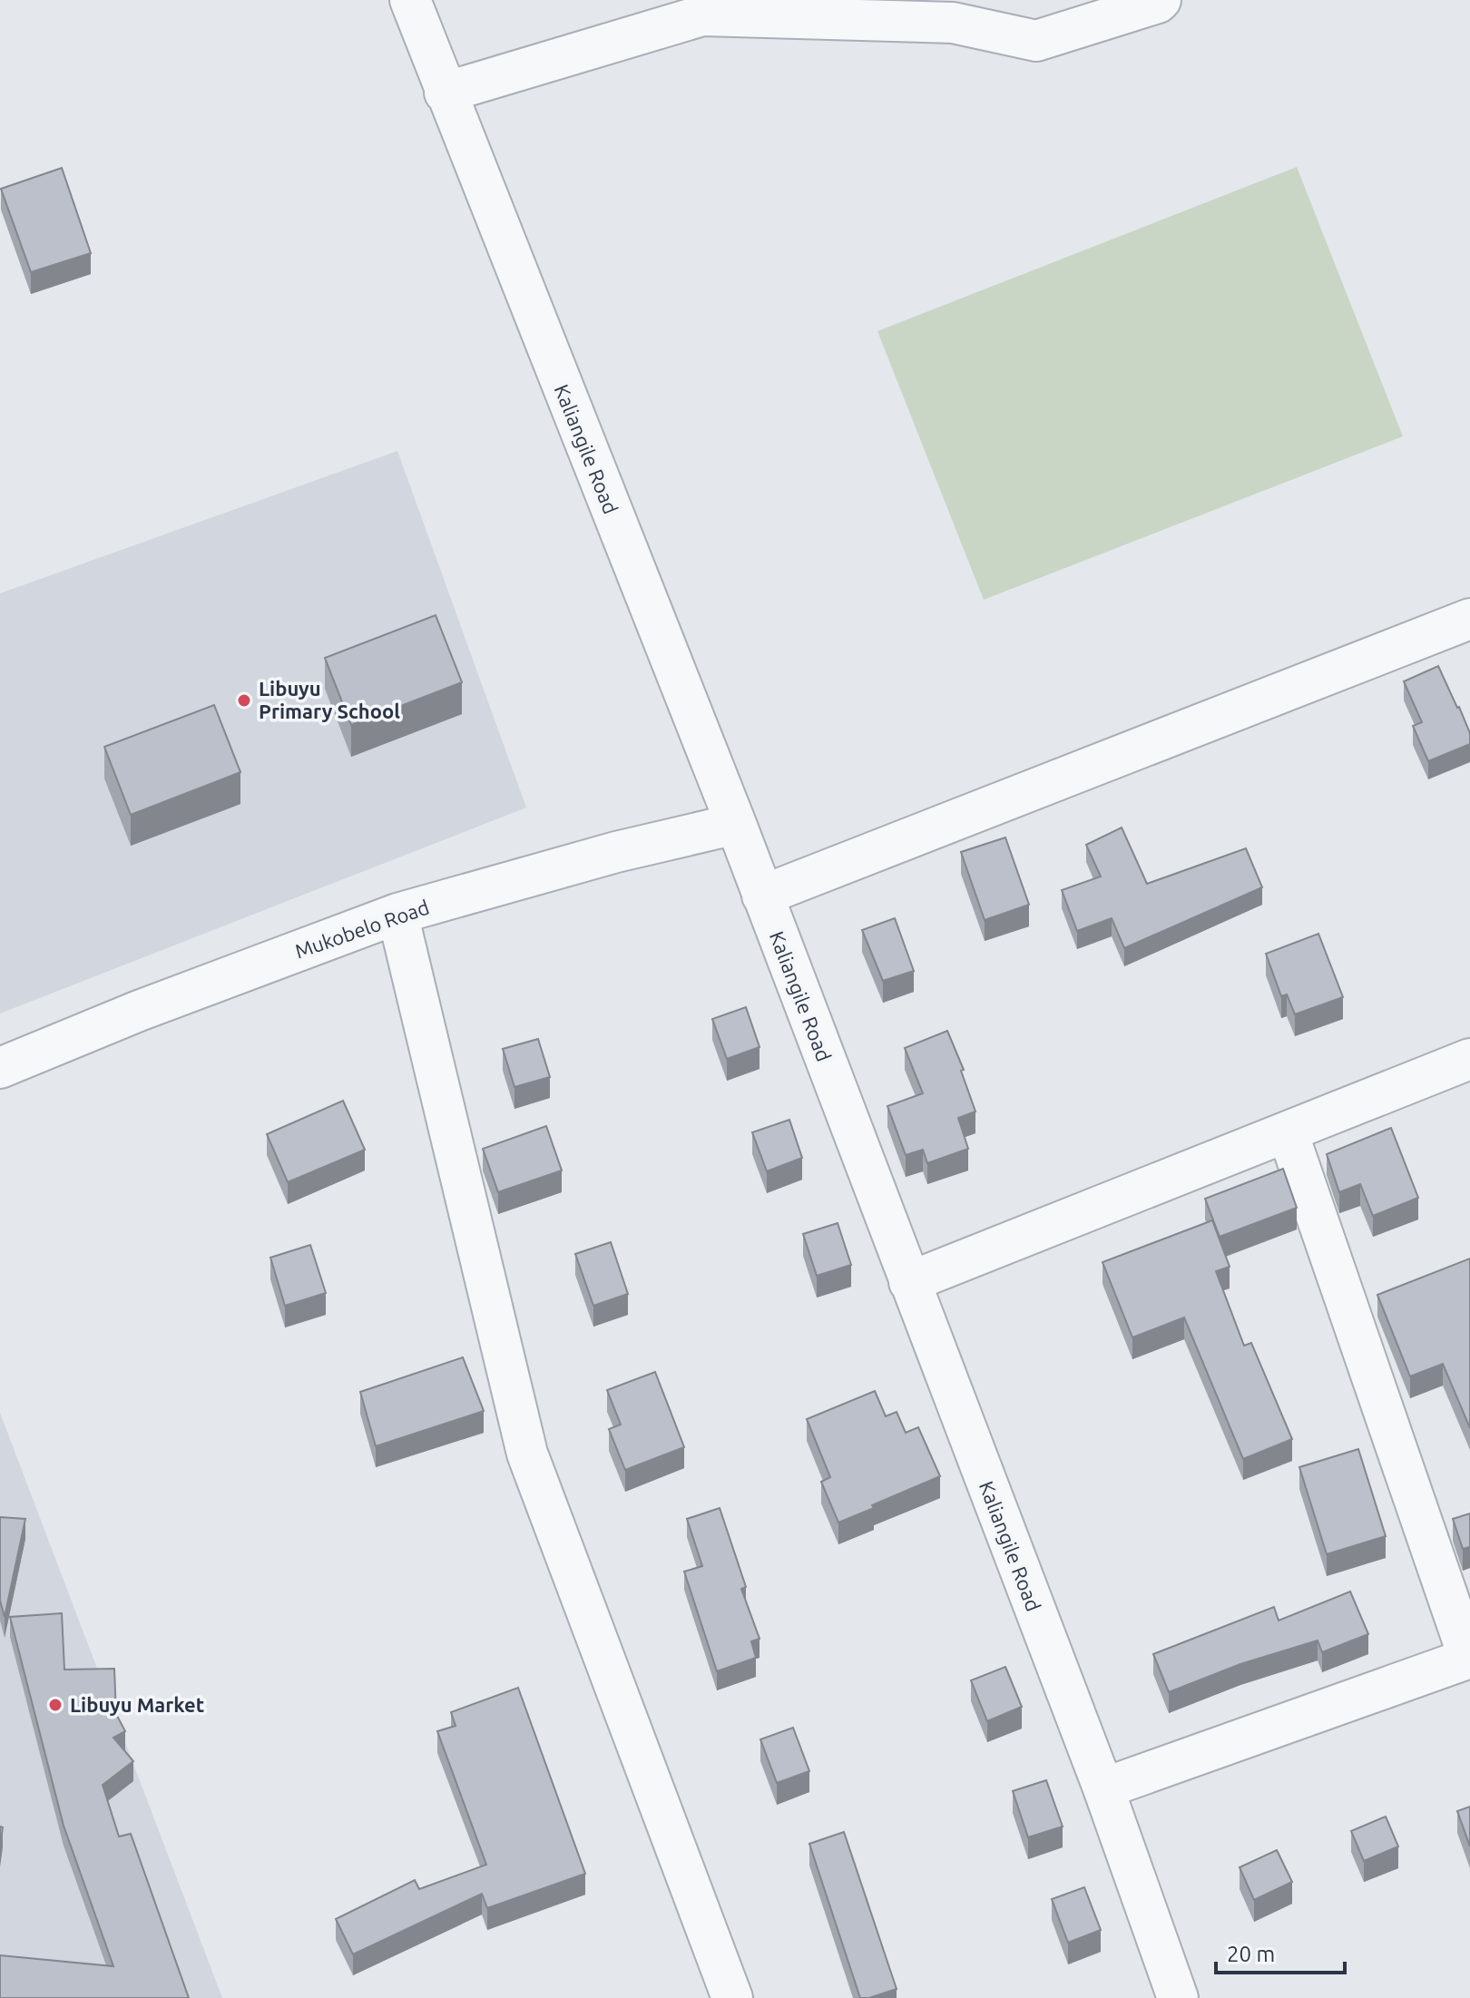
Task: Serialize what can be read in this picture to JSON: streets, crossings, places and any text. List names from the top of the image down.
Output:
{
  "streets": {
    "street": ["Kaliangile Road", "Mukobelo Road"]
  },
  "crossings": [
    ["Kaliangile Road", "Mukobelo Road"]
  ],
  "places": ["Libuyu Primary School", "Libuyu Market"],
  "scale_bar": "20 m"
}
